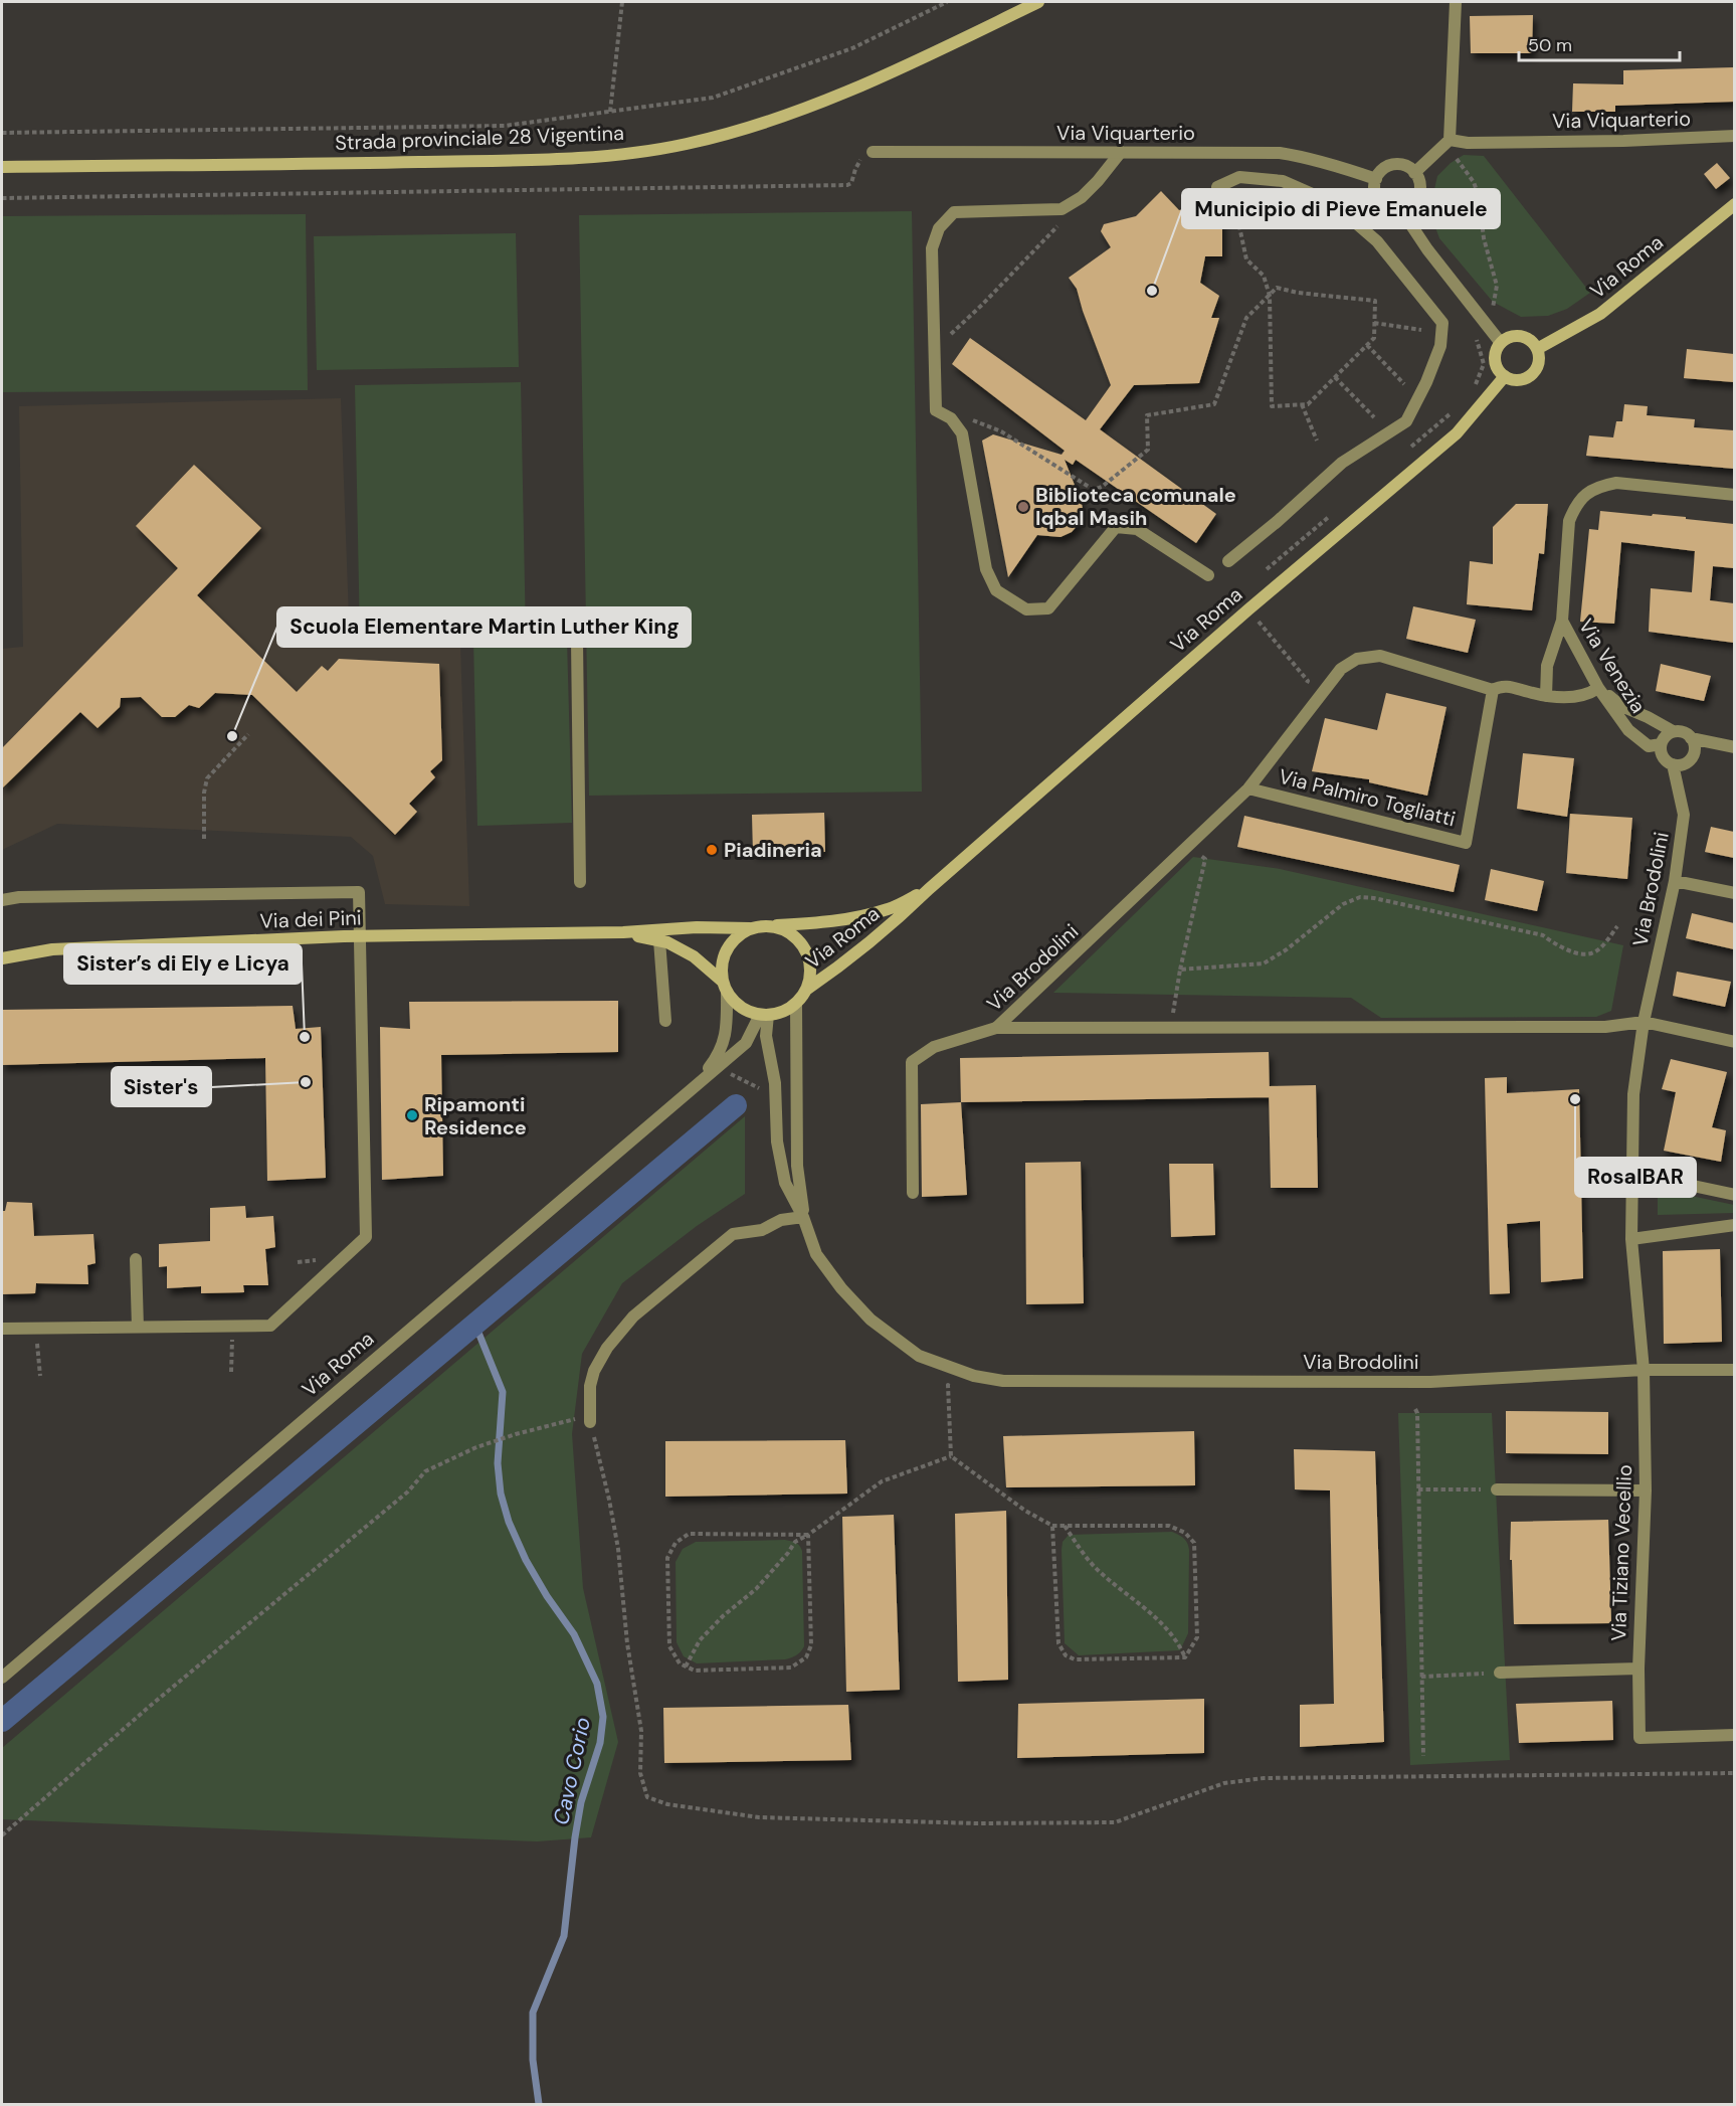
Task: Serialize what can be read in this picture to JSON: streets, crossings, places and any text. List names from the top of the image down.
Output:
{
  "streets": {
    "street": [
      "Via Viquarterio",
      "Strada provinciale 28 Vigentina",
      "Via Roma",
      "Via Venezia",
      "Via Palmiro Togliatti",
      "Via Brodolini",
      "Via dei Pini",
      "Via Tiziano Vecellio"
    ]
  },
  "crossings": [
    ["Via Roma", "Via Brodolini"],
    ["Via Roma", "Via dei Pini"],
    ["Via Venezia", "Via Brodolini"],
    ["Via Palmiro Togliatti", "Via Brodolini"],
    ["Via Brodolini", "Via dei Pini"],
    ["Via Brodolini", "Via Tiziano Vecellio"]
  ],
  "water": ["Cavo Corio"],
  "places": [
    "Municipio di Pieve Emanuele",
    "Biblioteca comunale Iqbal Masih",
    "Scuola Elementare Martin Luther King",
    "Piadineria",
    "Sister’s di Ely e Licya",
    "Sister's",
    "RosalBAR",
    "Ripamonti Residence"
  ],
  "scale_bar": "50 m"
}
